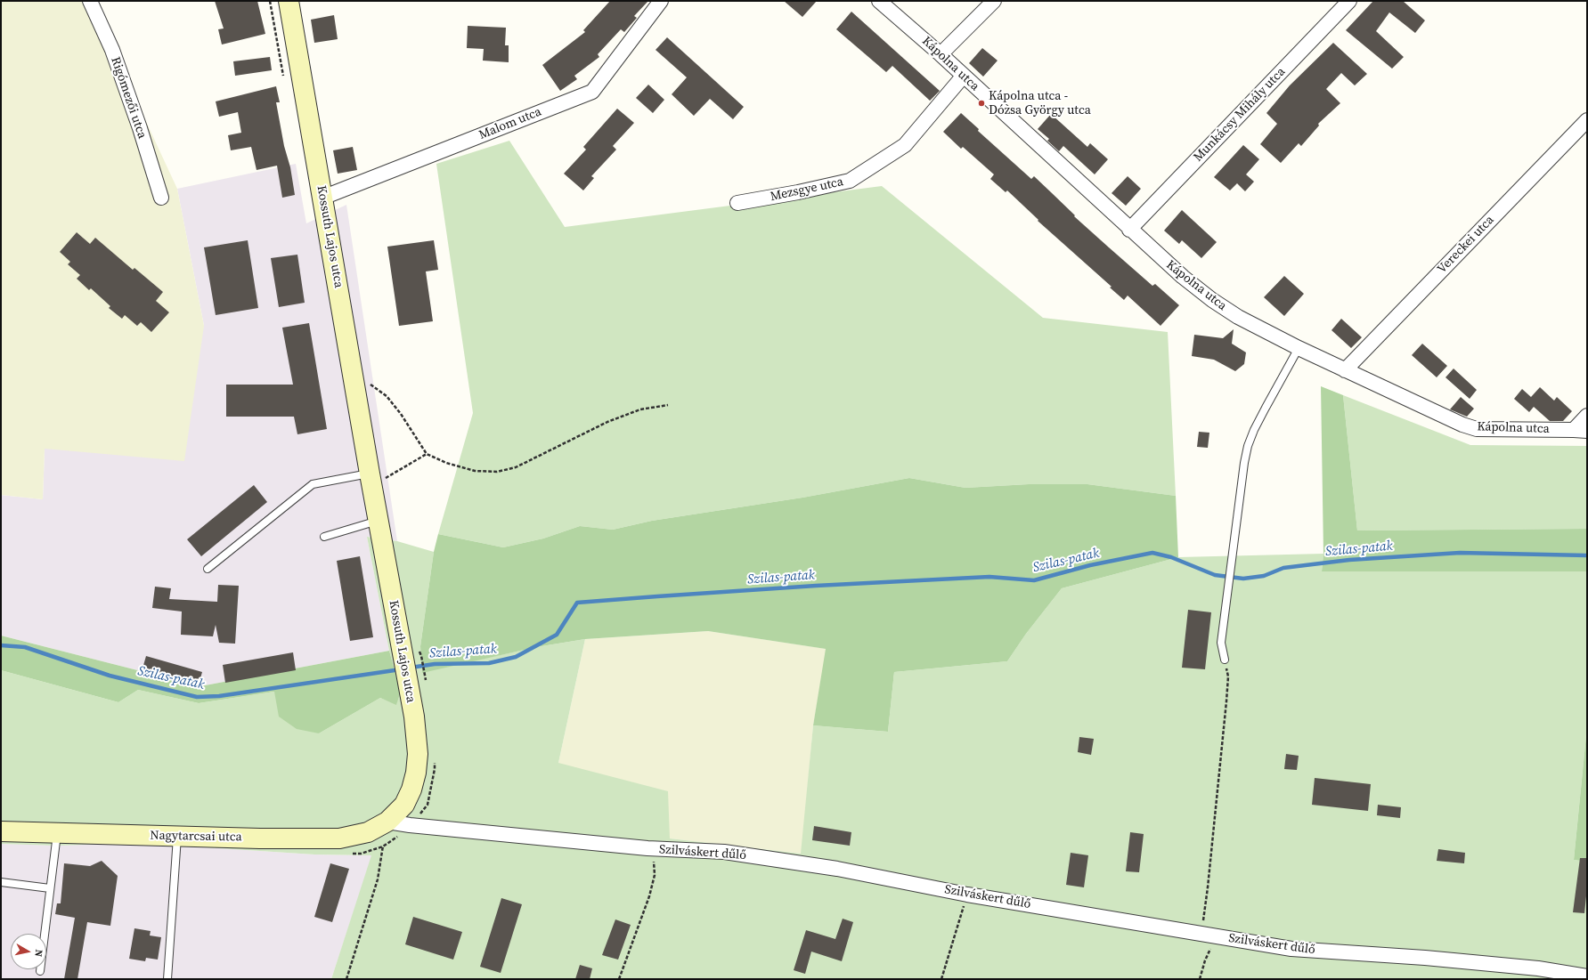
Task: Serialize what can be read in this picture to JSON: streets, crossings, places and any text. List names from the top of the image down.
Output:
{
  "streets": {
    "main road": ["Kossuth Lajos utca", "Nagytarcsai utca"],
    "street": [
      "Kápolna utca",
      "Rigómezői utca",
      "Munkácsy Mihály utca",
      "Malom utca",
      "Mezsgye utca",
      "Vereckei utca",
      "Szilváskert dűlő"
    ]
  },
  "crossings": [
    ["Kápolna utca", "Munkácsy Mihály utca"],
    ["Kápolna utca", "Mezsgye utca"],
    ["Kápolna utca", "Vereckei utca"],
    ["Malom utca", "Kossuth Lajos utca"],
    ["Kossuth Lajos utca", "Nagytarcsai utca"],
    ["Kossuth Lajos utca", "Szilváskert dűlő"],
    ["Nagytarcsai utca", "Szilváskert dűlő"]
  ],
  "water": ["Szilas-patak"],
  "places": ["Kápolna utca - Dózsa György utca"],
  "north": "right"
}
